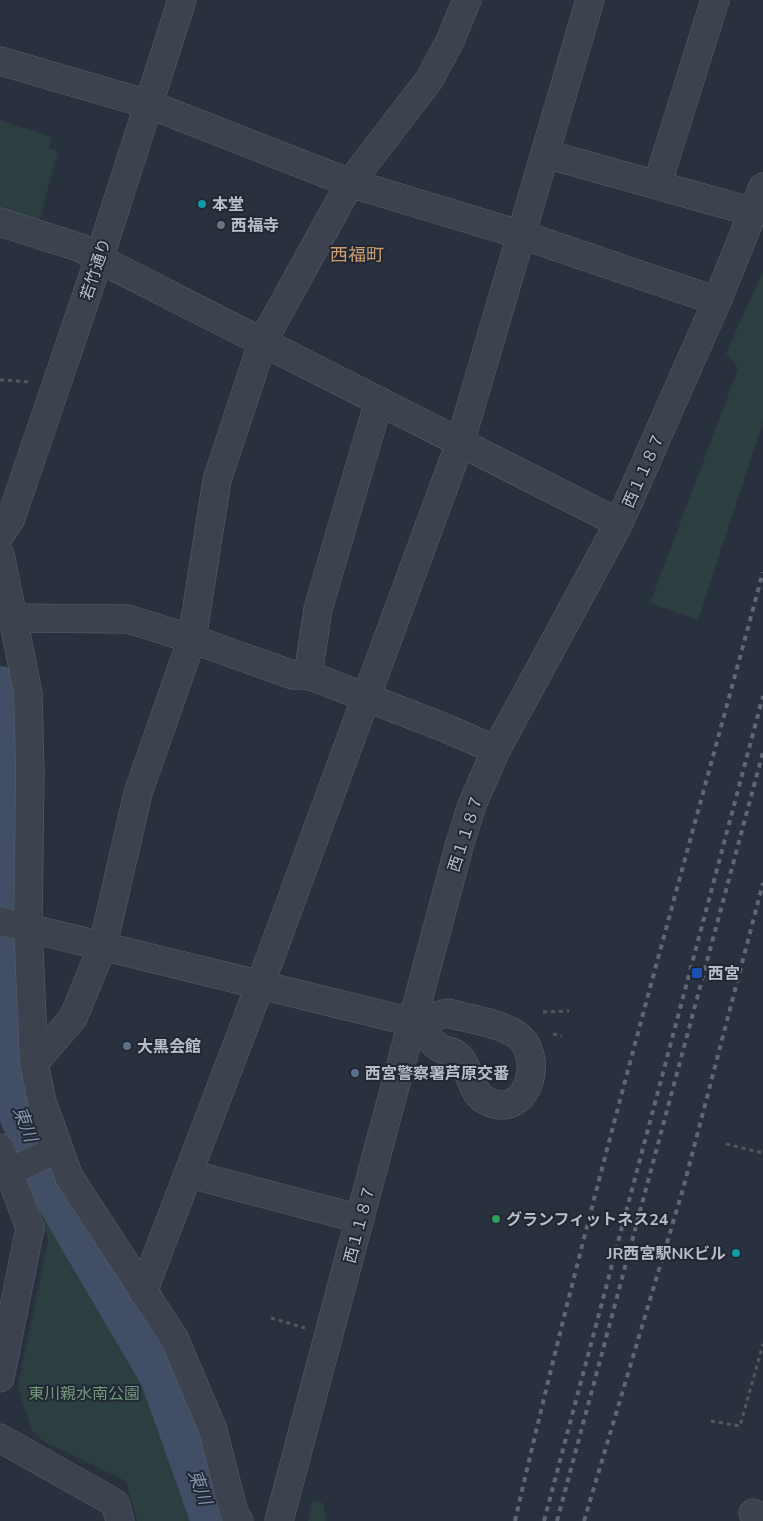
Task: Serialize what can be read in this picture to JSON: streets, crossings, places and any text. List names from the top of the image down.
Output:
{
  "streets": {
    "street": ["若竹通り", "西１１８７"]
  },
  "districts": ["西福町"],
  "water": ["東川"],
  "parks": ["東川親水南公園"],
  "places": {
    "other": [
      "本堂",
      "西福寺",
      "大黒会館",
      "西宮警察署芦原交番",
      "グランフィットネス24",
      "JR西宮駅NKビル"
    ],
    "transit": ["西宮"]
  }
}
